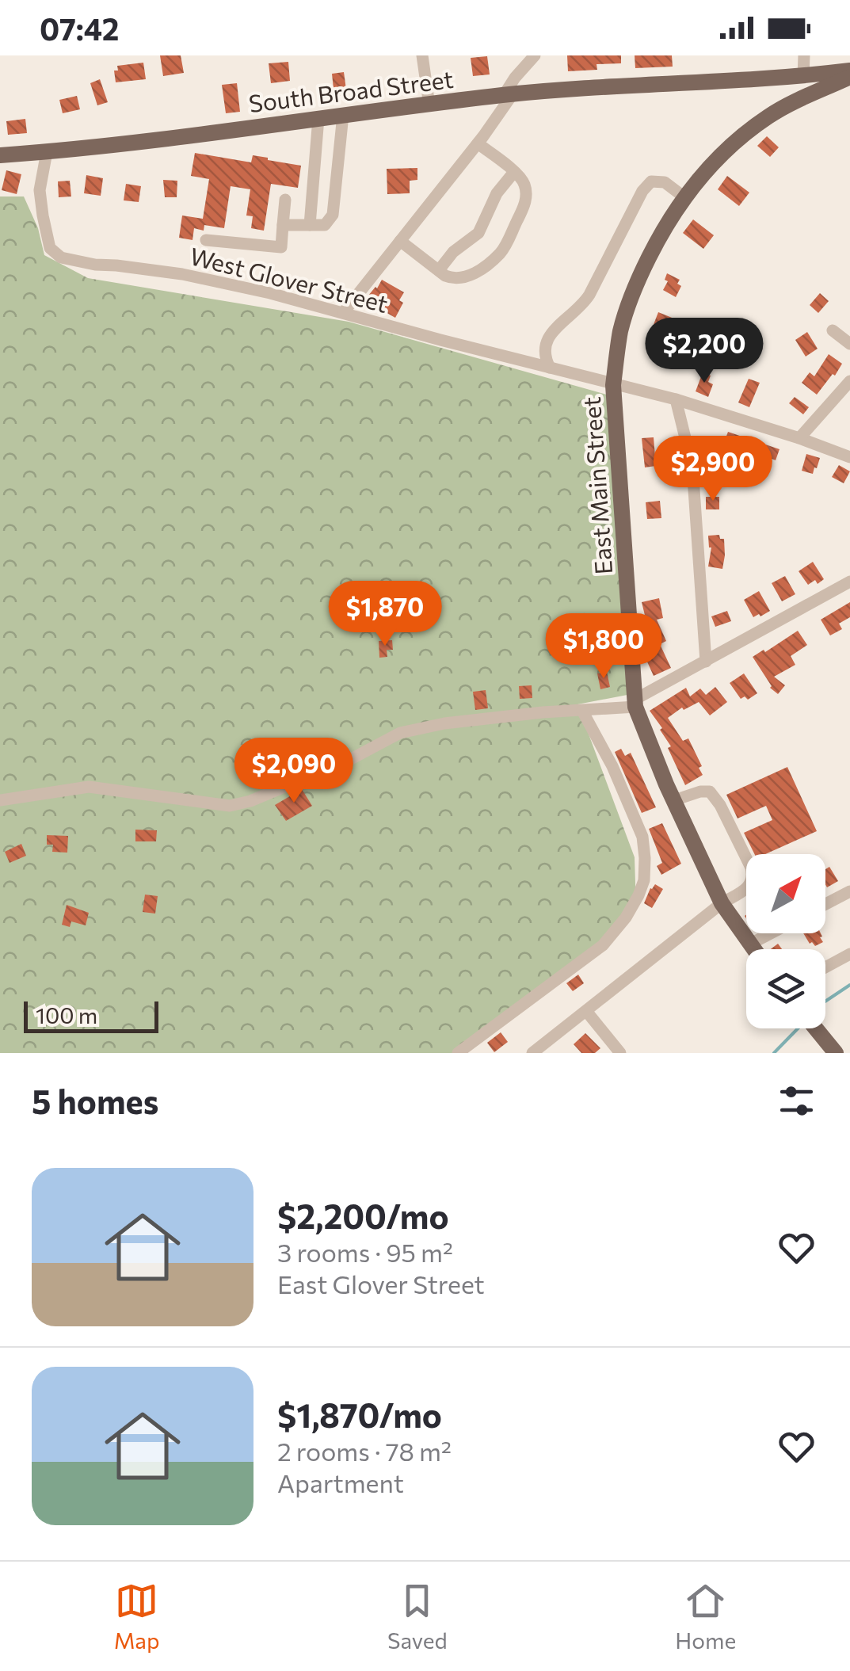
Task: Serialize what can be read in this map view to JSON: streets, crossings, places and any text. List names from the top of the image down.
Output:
{
  "streets": {
    "main road": ["South Broad Street", "East Main Street"],
    "street": ["West Glover Street"]
  },
  "crossings": [
    ["South Broad Street", "West Glover Street"],
    ["West Glover Street", "East Main Street"]
  ],
  "scale_bar": "100 m",
  "north": "top right",
  "page": {
    "status": "07:42",
    "price": [
      "$2,200",
      "$2,900",
      "$1,870",
      "$1,800",
      "$2,090"
    ],
    "scale": "100 m",
    "heading": "5 homes",
    "list": [
      {
        "name": "$2,200/mo",
        "note": "3 rooms · 95 m² · East Glover Street"
      },
      {
        "name": "$1,870/mo",
        "note": "2 rooms · 78 m² · Apartment"
      }
    ],
    "tabs": ["Map", "Saved", "Home"]
  }
}
